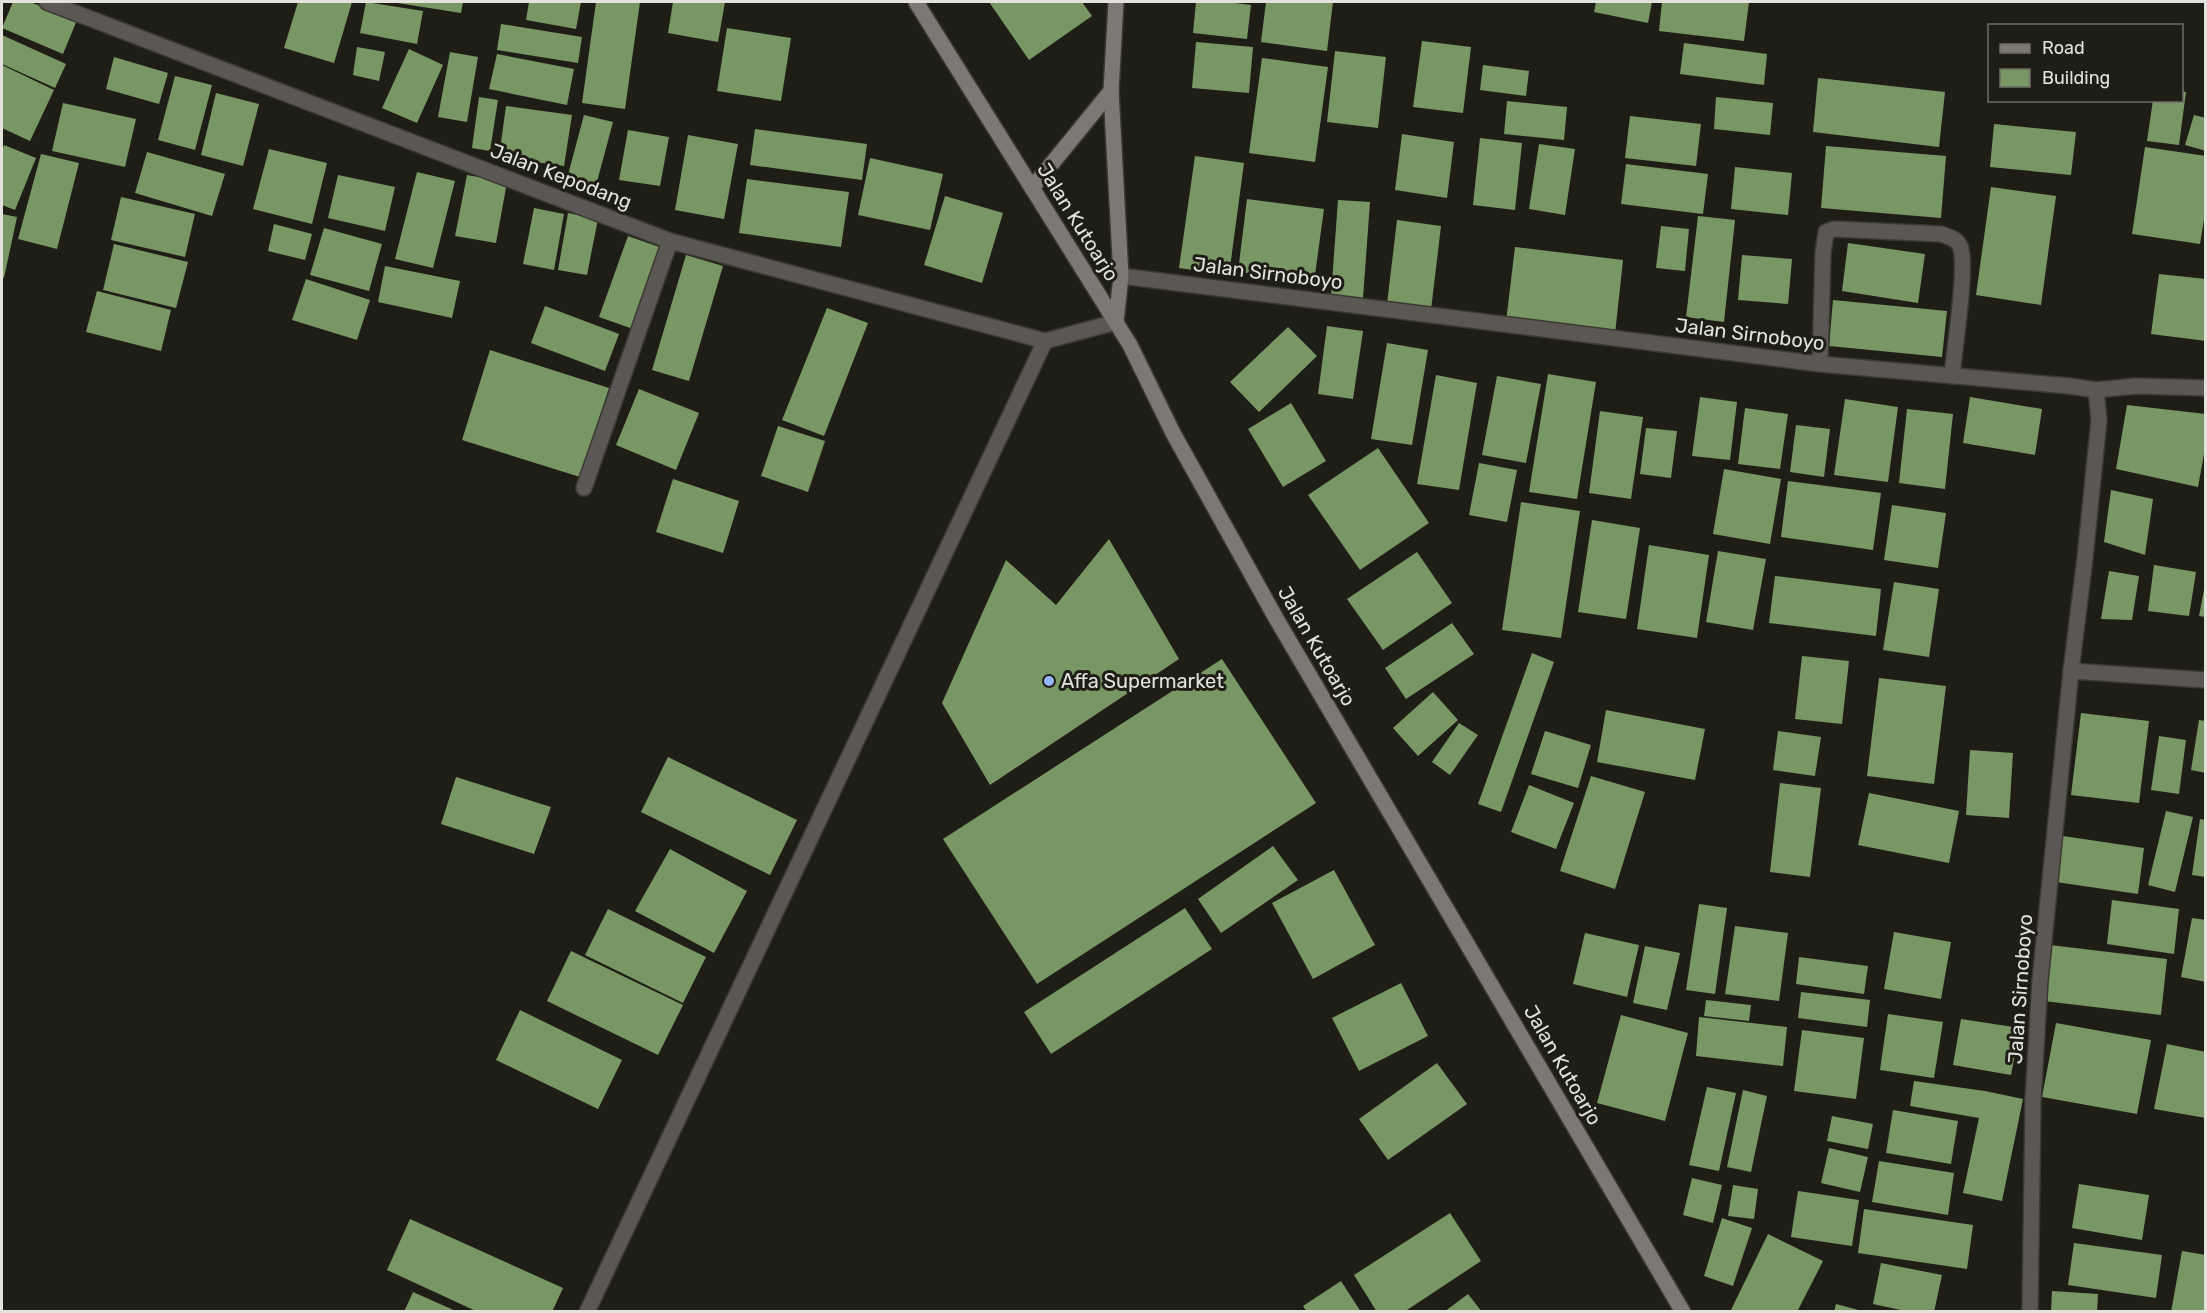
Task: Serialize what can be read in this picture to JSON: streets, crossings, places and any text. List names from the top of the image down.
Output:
{
  "streets": {
    "main road": ["Jalan Kutoarjo"],
    "street": ["Jalan Kepodang", "Jalan Sirnoboyo"]
  },
  "crossings": [
    ["Jalan Kepodang", "Jalan Kutoarjo"]
  ],
  "places": ["Affa Supermarket"],
  "legend": ["Road", "Building"]
}
